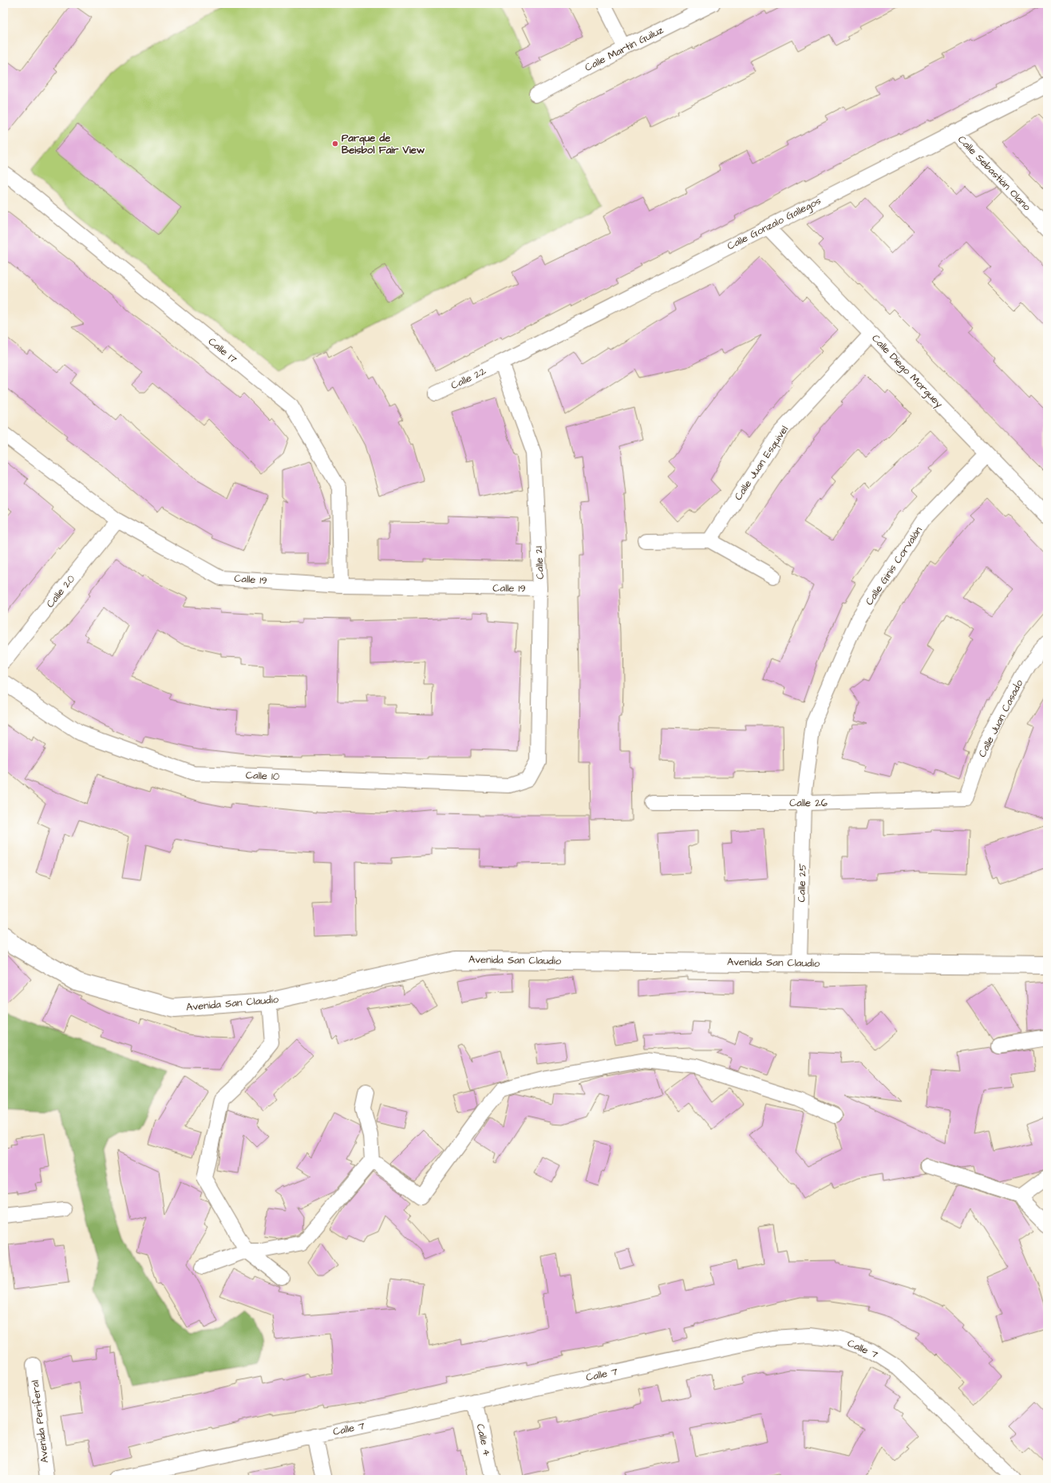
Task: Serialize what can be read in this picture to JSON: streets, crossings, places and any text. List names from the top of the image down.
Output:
{
  "streets": {
    "street": [
      "Calle Martín Guiluz",
      "Calle Sebastián Olano",
      "Calle Gonzalo Gallegos",
      "Calle 17",
      "Calle Diego Morguey",
      "Calle 22",
      "Calle Juan Esquivel",
      "Calle 21",
      "Calle Ginis Corvalán",
      "Calle 19",
      "Calle 20",
      "Calle Juan Casado",
      "Calle 10",
      "Calle 26",
      "Calle 25",
      "Avenida San Claudio",
      "Calle 7",
      "Avenida Periferal",
      "Calle 4"
    ]
  },
  "crossings": [
    ["Calle Sebastián Olano", "Calle Gonzalo Gallegos"],
    ["Calle Gonzalo Gallegos", "Calle Diego Morguey"],
    ["Calle Gonzalo Gallegos", "Calle 22"],
    ["Calle Gonzalo Gallegos", "Calle 21"],
    ["Calle 17", "Calle 19"],
    ["Calle Diego Morguey", "Calle Juan Esquivel"],
    ["Calle Diego Morguey", "Calle Ginis Corvalán"],
    ["Calle 22", "Calle 21"],
    ["Calle 21", "Calle 19"],
    ["Calle 21", "Calle 10"],
    ["Calle Ginis Corvalán", "Calle 26"],
    ["Calle Ginis Corvalán", "Calle 25"],
    ["Calle 19", "Calle 20"],
    ["Calle Juan Casado", "Calle 26"],
    ["Calle 26", "Calle 25"],
    ["Calle 25", "Avenida San Claudio"],
    ["Calle 7", "Calle 4"]
  ],
  "places": ["Parque de Beisbol Fair View"]
}
